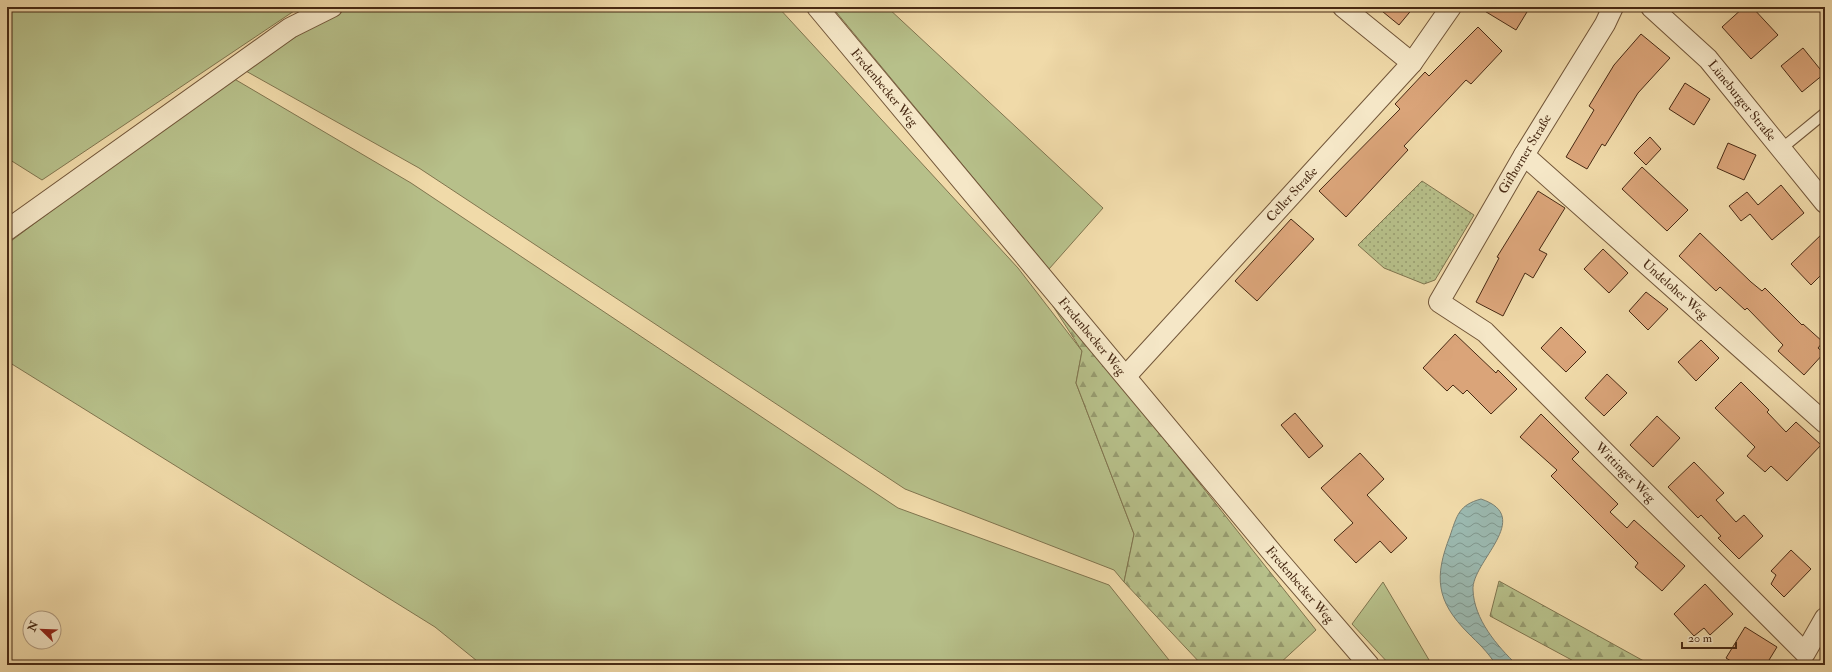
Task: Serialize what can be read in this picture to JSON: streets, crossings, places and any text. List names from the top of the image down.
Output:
{
  "streets": {
    "street": [
      "Fredenbecker Weg",
      "Lüneburger Straße",
      "Gifhorner Straße",
      "Celler Straße",
      "Undeloher Weg",
      "Wittinger Weg"
    ]
  },
  "crossings": [
    ["Fredenbecker Weg", "Celler Straße"],
    ["Gifhorner Straße", "Undeloher Weg"],
    ["Gifhorner Straße", "Wittinger Weg"]
  ],
  "scale_bar": "20 m",
  "north": "top left"
}
